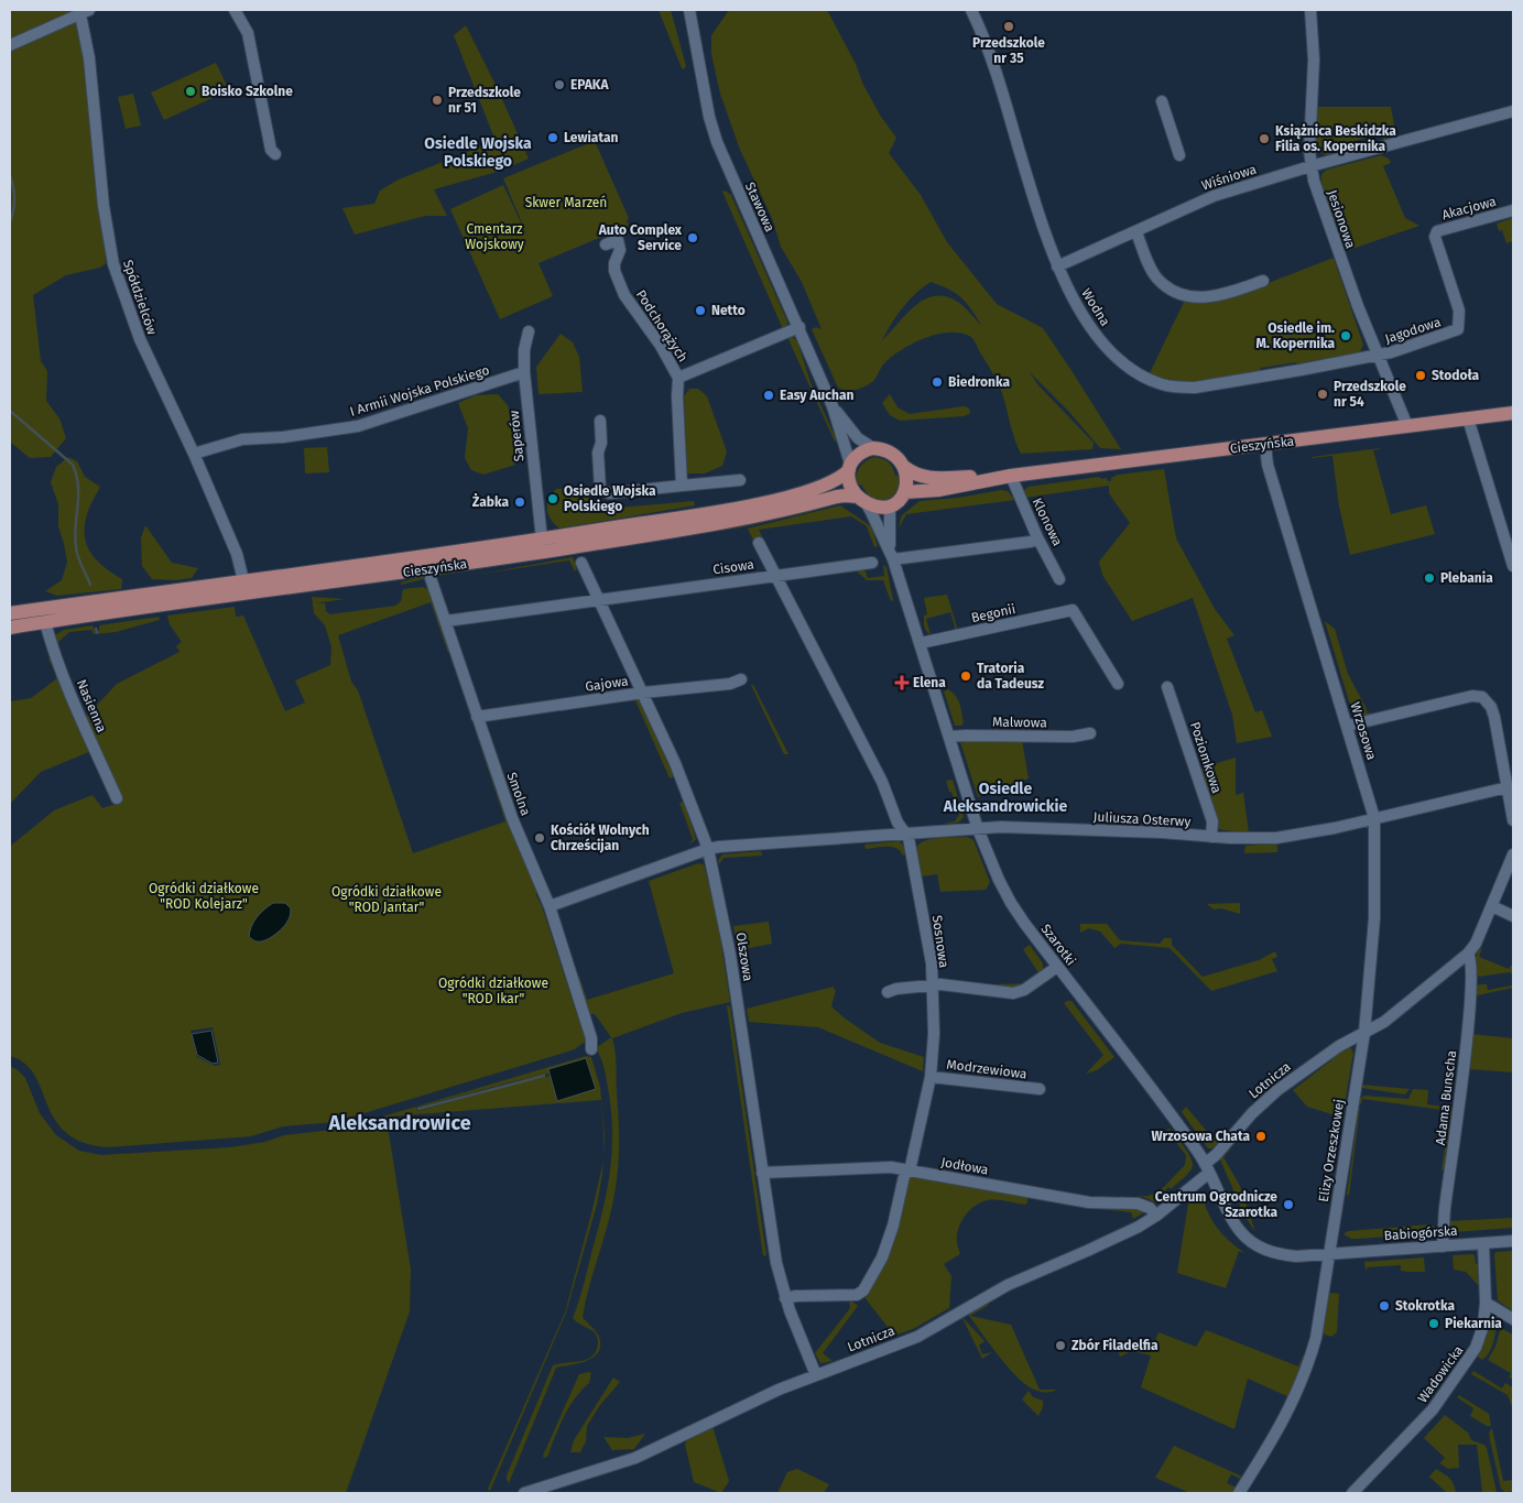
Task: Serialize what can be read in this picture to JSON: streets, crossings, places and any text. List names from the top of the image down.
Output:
{
  "streets": {
    "main road": ["Cieszyńska"],
    "street": [
      "Wiśniowa",
      "Stawowa",
      "Akacjowa",
      "Jesionowa",
      "Spółdzielców",
      "Wodna",
      "Podchorążych",
      "Jagodowa",
      "I Armii Wojska Polskiego",
      "Saperów",
      "Klonowa",
      "Cisowa",
      "Begonii",
      "Gajowa",
      "Nasienna",
      "Malwowa",
      "Wrzosowa",
      "Poziomkowa",
      "Smolna",
      "Juliusza Osterwy",
      "Sosnowa",
      "Szarotki",
      "Olszowa",
      "Modrzewiowa",
      "Lotnicza",
      "Adama Bunscha",
      "Elizy Orzeszkowej",
      "Jodłowa",
      "Babiogórska",
      "Wadowicka"
    ]
  },
  "crossings": [
    ["Wiśniowa", "Jesionowa"],
    ["Wiśniowa", "Wodna"],
    ["Stawowa", "Podchorążych"],
    ["Stawowa", "Cieszyńska"],
    ["Stawowa", "Szarotki"],
    ["Akacjowa", "Jagodowa"],
    ["Jesionowa", "Wodna"],
    ["Jesionowa", "Jagodowa"],
    ["Jesionowa", "Cieszyńska"],
    ["Spółdzielców", "I Armii Wojska Polskiego"],
    ["Spółdzielców", "Cieszyńska"],
    ["Wodna", "Jagodowa"],
    ["I Armii Wojska Polskiego", "Saperów"],
    ["Saperów", "Cieszyńska"],
    ["Cieszyńska", "Klonowa"],
    ["Cieszyńska", "Nasienna"],
    ["Cieszyńska", "Wrzosowa"],
    ["Cieszyńska", "Szarotki"],
    ["Cisowa", "Sosnowa"],
    ["Cisowa", "Olszowa"],
    ["Begonii", "Szarotki"],
    ["Gajowa", "Smolna"],
    ["Gajowa", "Olszowa"],
    ["Malwowa", "Szarotki"],
    ["Wrzosowa", "Juliusza Osterwy"],
    ["Wrzosowa", "Lotnicza"],
    ["Wrzosowa", "Elizy Orzeszkowej"],
    ["Poziomkowa", "Juliusza Osterwy"],
    ["Smolna", "Juliusza Osterwy"],
    ["Juliusza Osterwy", "Sosnowa"],
    ["Juliusza Osterwy", "Szarotki"],
    ["Juliusza Osterwy", "Olszowa"],
    ["Sosnowa", "Olszowa"],
    ["Sosnowa", "Modrzewiowa"],
    ["Sosnowa", "Jodłowa"],
    ["Szarotki", "Lotnicza"],
    ["Szarotki", "Elizy Orzeszkowej"],
    ["Szarotki", "Babiogórska"],
    ["Olszowa", "Lotnicza"],
    ["Olszowa", "Jodłowa"],
    ["Lotnicza", "Elizy Orzeszkowej"],
    ["Lotnicza", "Jodłowa"],
    ["Adama Bunscha", "Babiogórska"],
    ["Elizy Orzeszkowej", "Babiogórska"],
    ["Babiogórska", "Wadowicka"]
  ],
  "districts": ["Osiedle Wojska Polskiego", "Osiedle Aleksandrowickie", "Aleksandrowice"],
  "parks": [
    "Skwer Marzeń",
    "Cmentarz Wojskowy",
    "Ogródki działkowe \"ROD Kolejarz\"",
    "Ogródki działkowe \"ROD Jantar\"",
    "Ogródki działkowe \"ROD Ikar\""
  ],
  "places": {
    "other": [
      "Przedszkole nr 35",
      "EPAKA",
      "Boisko Szkolne",
      "Przedszkole nr 51",
      "Lewiatan",
      "Książnica Beskidzka Filia os. Kopernika",
      "Auto Complex Service",
      "Netto",
      "Osiedle im. M. Kopernika",
      "Stodoła",
      "Biedronka",
      "Przedszkole nr 54",
      "Easy Auchan",
      "Osiedle Wojska Polskiego",
      "Żabka",
      "Plebania",
      "Tratoria da Tadeusz",
      "Kościół Wolnych Chrześcijan",
      "Wrzosowa Chata",
      "Centrum Ogrodnicze Szarotka",
      "Stokrotka",
      "Piekarnia",
      "Zbór Filadelfia"
    ],
    "health": ["Elena"]
  }
}
